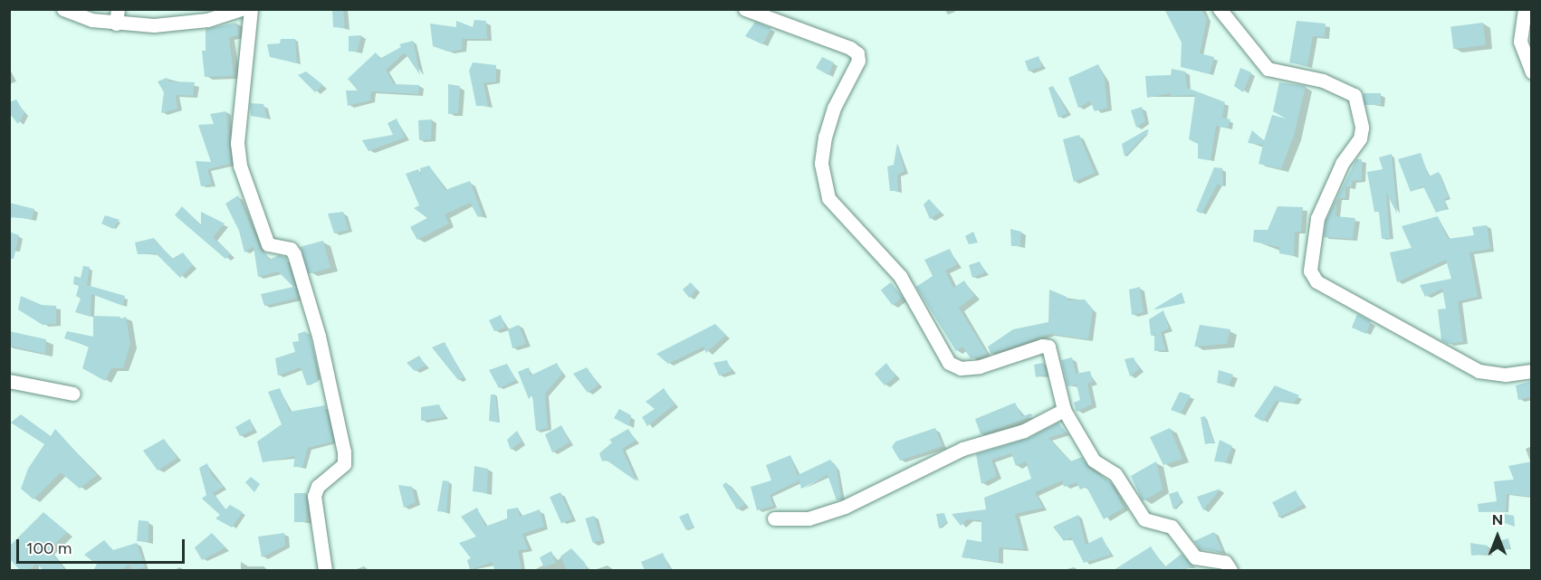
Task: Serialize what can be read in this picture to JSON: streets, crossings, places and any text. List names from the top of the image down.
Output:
{
  "scale_bar": "100 m",
  "north": "top"
}
